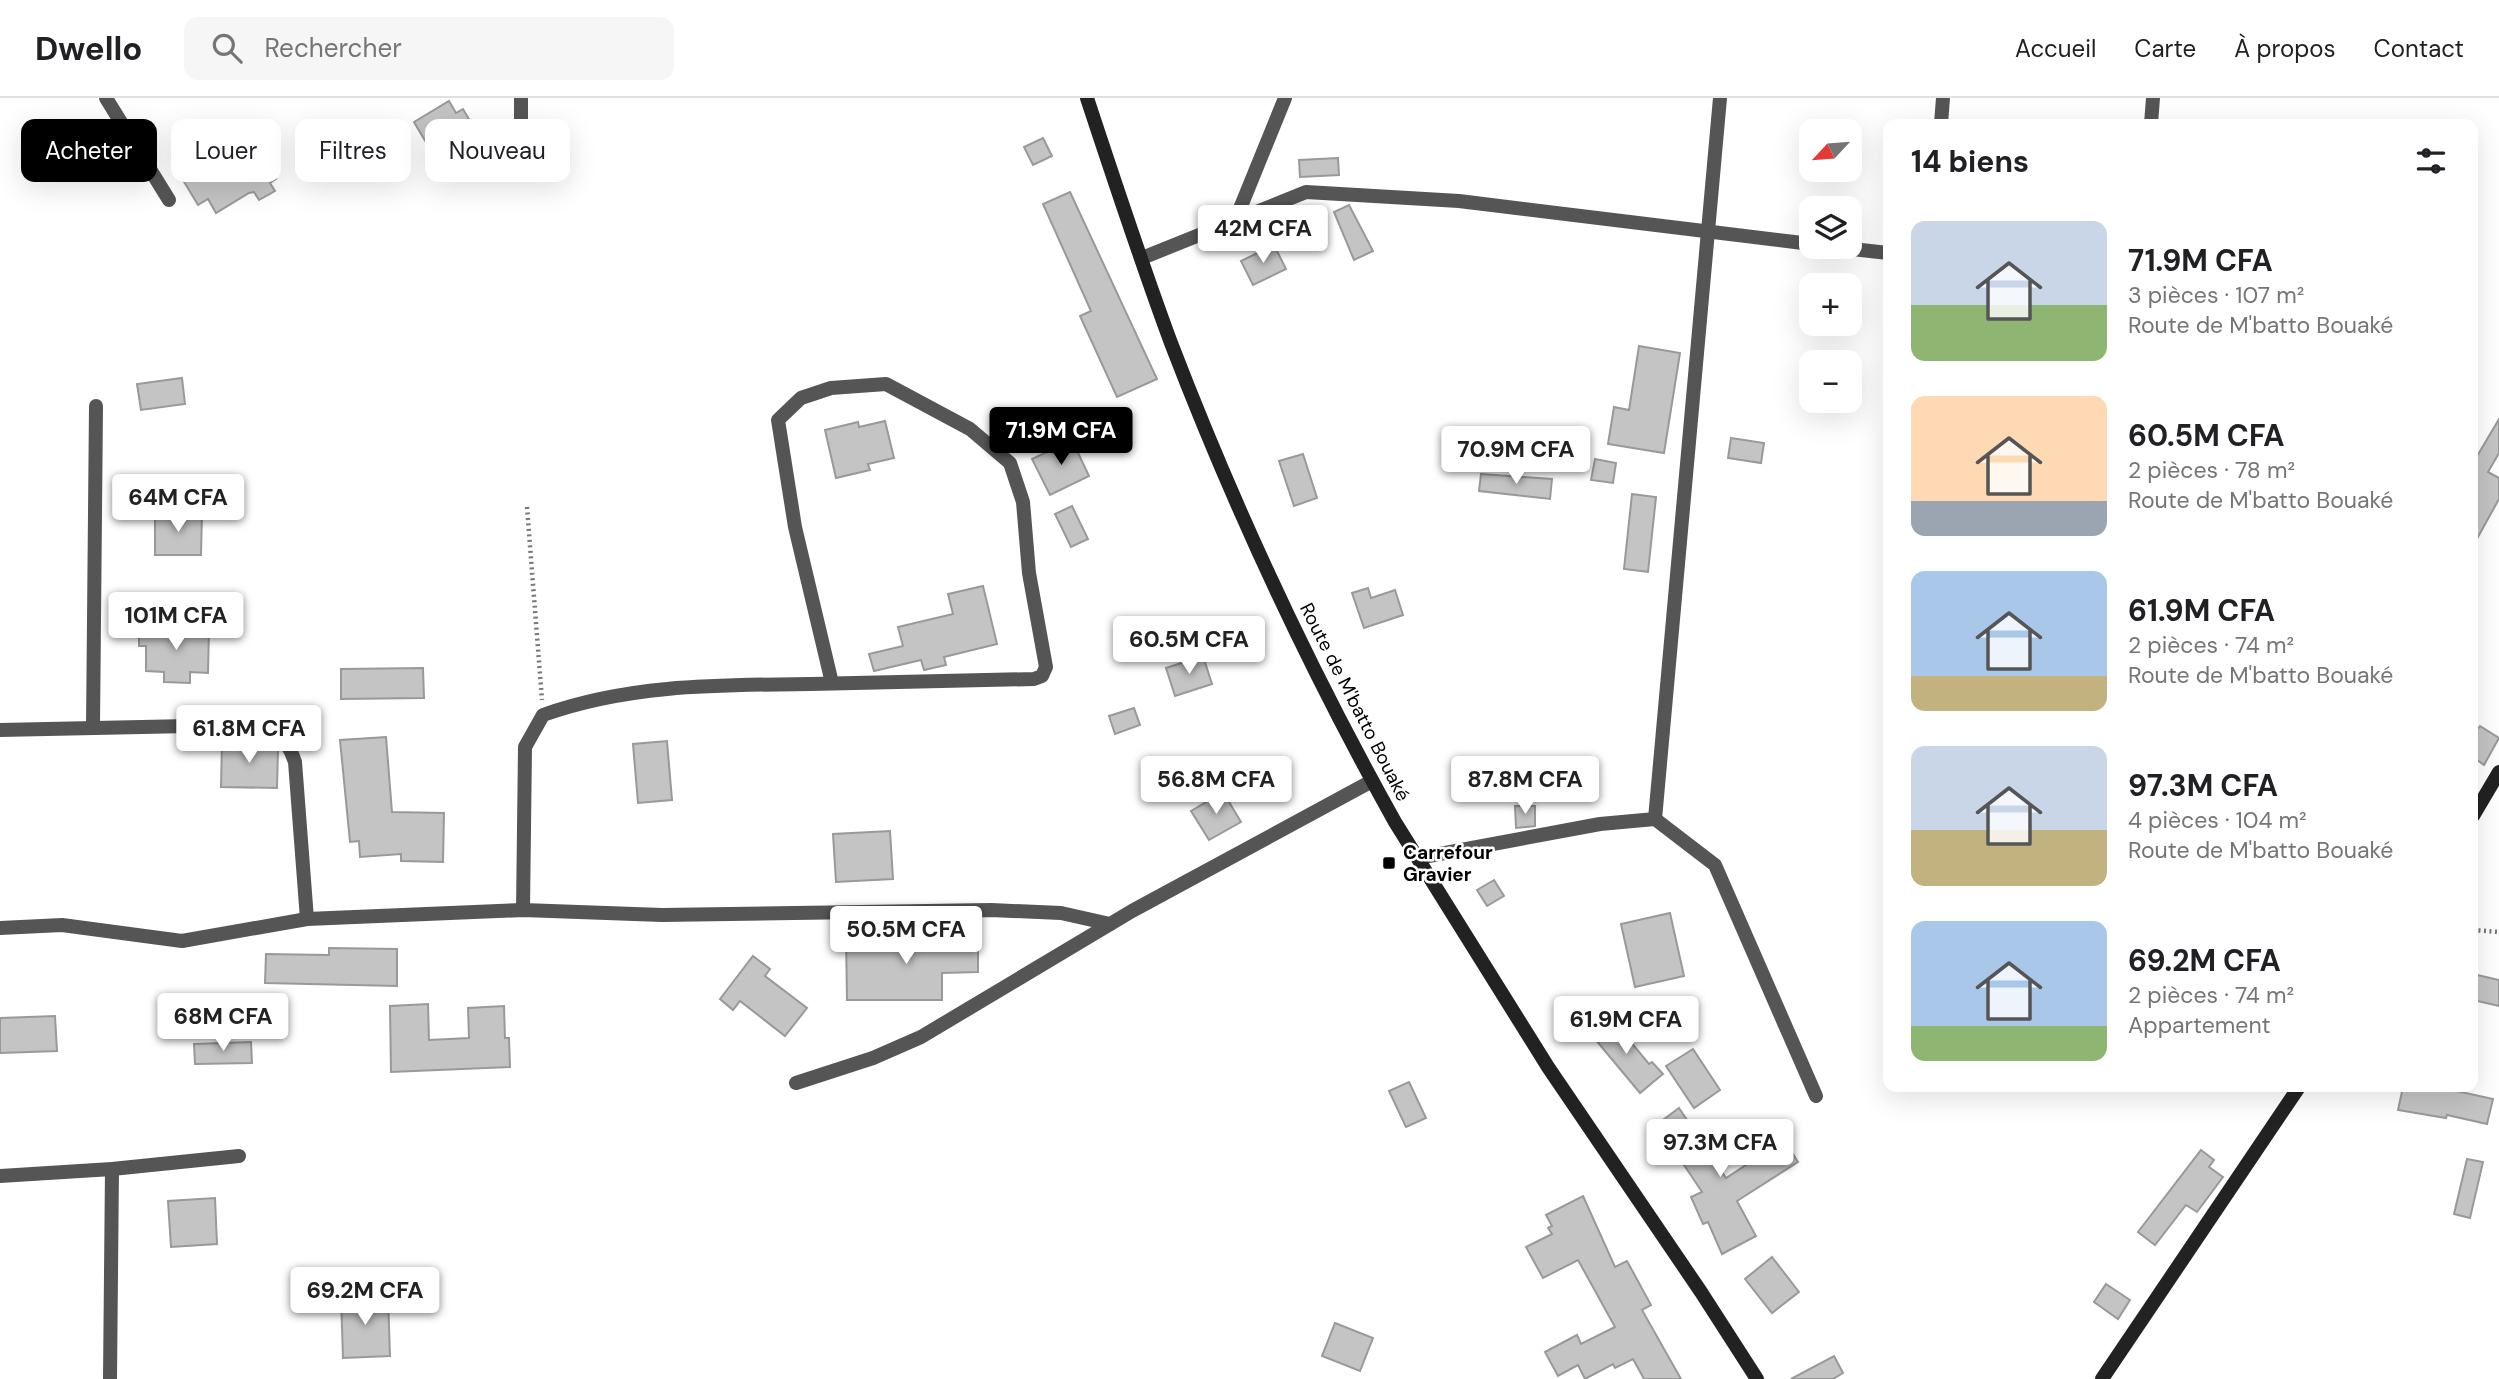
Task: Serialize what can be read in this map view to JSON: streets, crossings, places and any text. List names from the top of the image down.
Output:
{
  "streets": {
    "street": ["Route de M'batto Bouaké"]
  },
  "places": {
    "transit": ["Carrefour Gravier"]
  },
  "north": "bottom left",
  "page": {
    "header": "Dwello",
    "search": "Rechercher",
    "nav": [
      "Accueil",
      "Carte",
      "À propos",
      "Contact"
    ],
    "map_buttons": ["+", "−"],
    "chip": [
      "Acheter",
      "Louer",
      "Filtres",
      "Nouveau"
    ],
    "heading": "14 biens",
    "list": [
      {
        "name": "71.9M CFA",
        "note": "3 pièces · 107 m² · Route de M'batto Bouaké"
      },
      {
        "name": "60.5M CFA",
        "note": "2 pièces · 78 m² · Route de M'batto Bouaké"
      },
      {
        "name": "61.9M CFA",
        "note": "2 pièces · 74 m² · Route de M'batto Bouaké"
      },
      {
        "name": "97.3M CFA",
        "note": "4 pièces · 104 m² · Route de M'batto Bouaké"
      },
      {
        "name": "69.2M CFA",
        "note": "2 pièces · 74 m² · Appartement"
      }
    ],
    "price": [
      "42M CFA",
      "71.9M CFA",
      "70.9M CFA",
      "64M CFA",
      "101M CFA",
      "60.5M CFA",
      "61.8M CFA",
      "56.8M CFA",
      "87.8M CFA",
      "50.5M CFA",
      "68M CFA",
      "61.9M CFA",
      "97.3M CFA",
      "69.2M CFA"
    ]
  }
}
